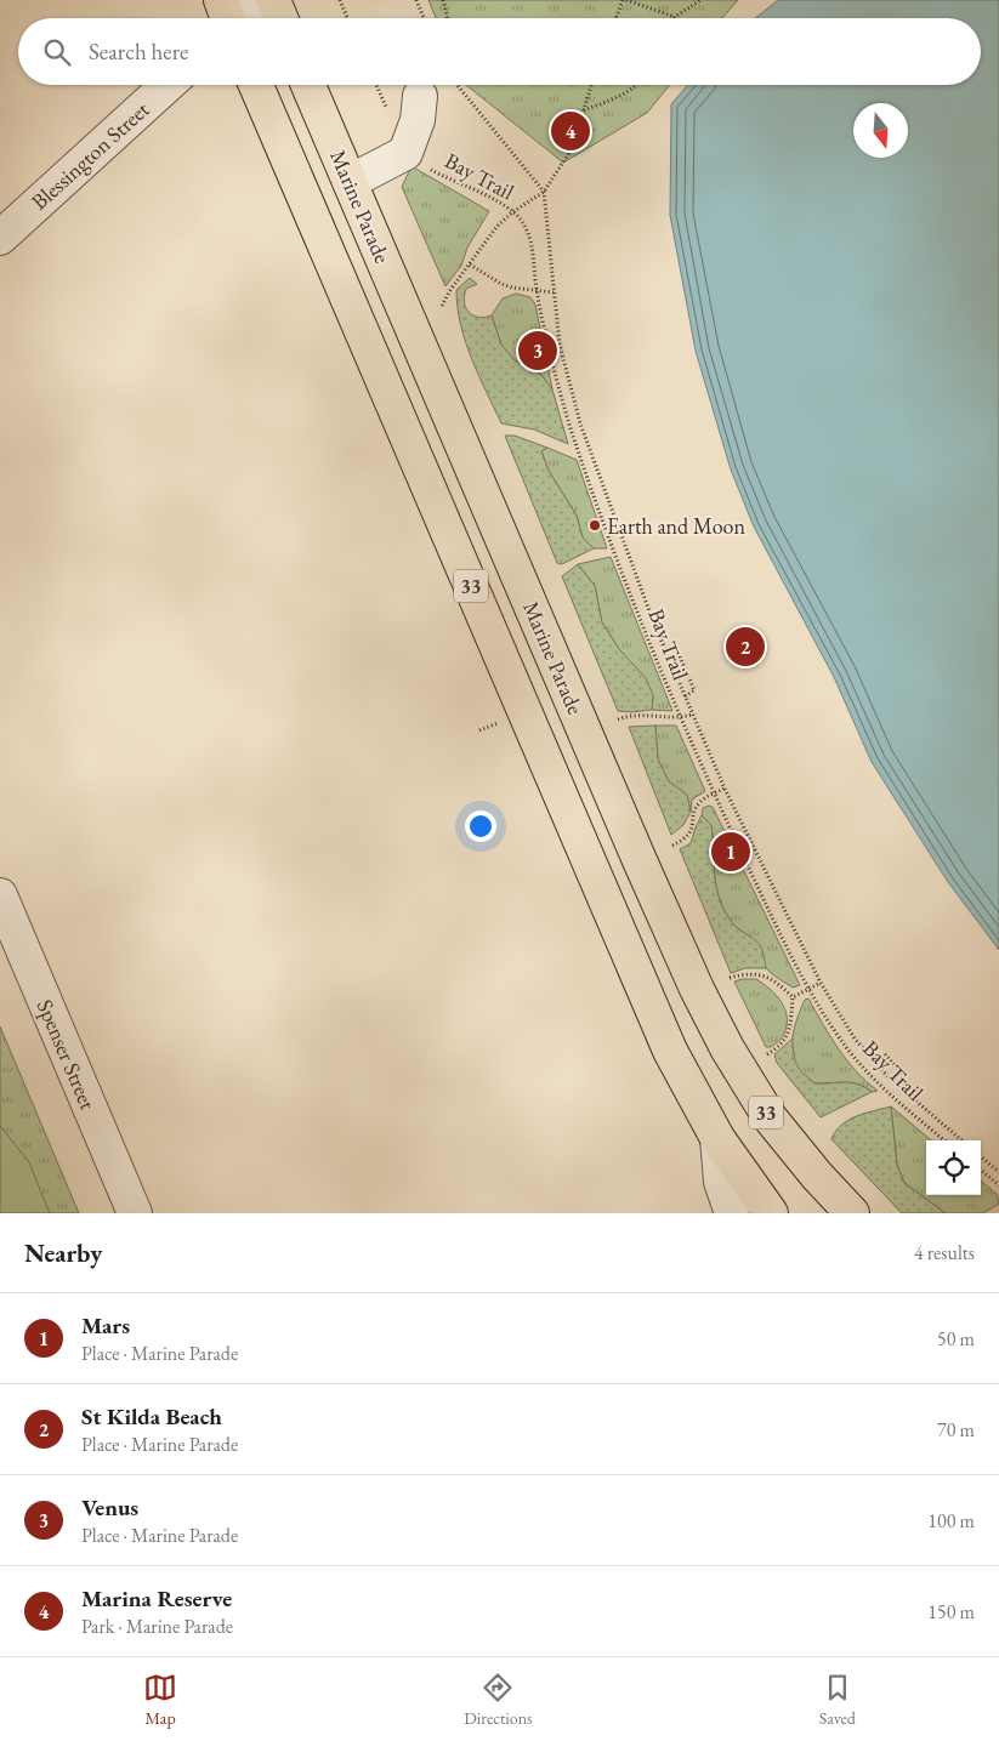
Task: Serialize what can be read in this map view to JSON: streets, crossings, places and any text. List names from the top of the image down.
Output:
{
  "streets": {
    "main road": ["Marine Parade", "33"],
    "street": ["Blessington Street", "Spenser Street"],
    "path": ["Bay Trail"]
  },
  "places": ["Earth and Moon"],
  "north": "bottom",
  "page": {
    "search": "Search here",
    "pins": [
      "4",
      "3",
      "2",
      "1"
    ],
    "heading": ["Nearby", "4 results"],
    "list": [
      {
        "mark": "1",
        "name": "Mars",
        "note": "Place · Marine Parade",
        "value": "50 m"
      },
      {
        "mark": "2",
        "name": "St Kilda Beach",
        "note": "Place · Marine Parade",
        "value": "70 m"
      },
      {
        "mark": "3",
        "name": "Venus",
        "note": "Place · Marine Parade",
        "value": "100 m"
      },
      {
        "mark": "4",
        "name": "Marina Reserve",
        "note": "Park · Marine Parade",
        "value": "150 m"
      }
    ],
    "nav": ["Map", "Directions", "Saved"]
  }
}
